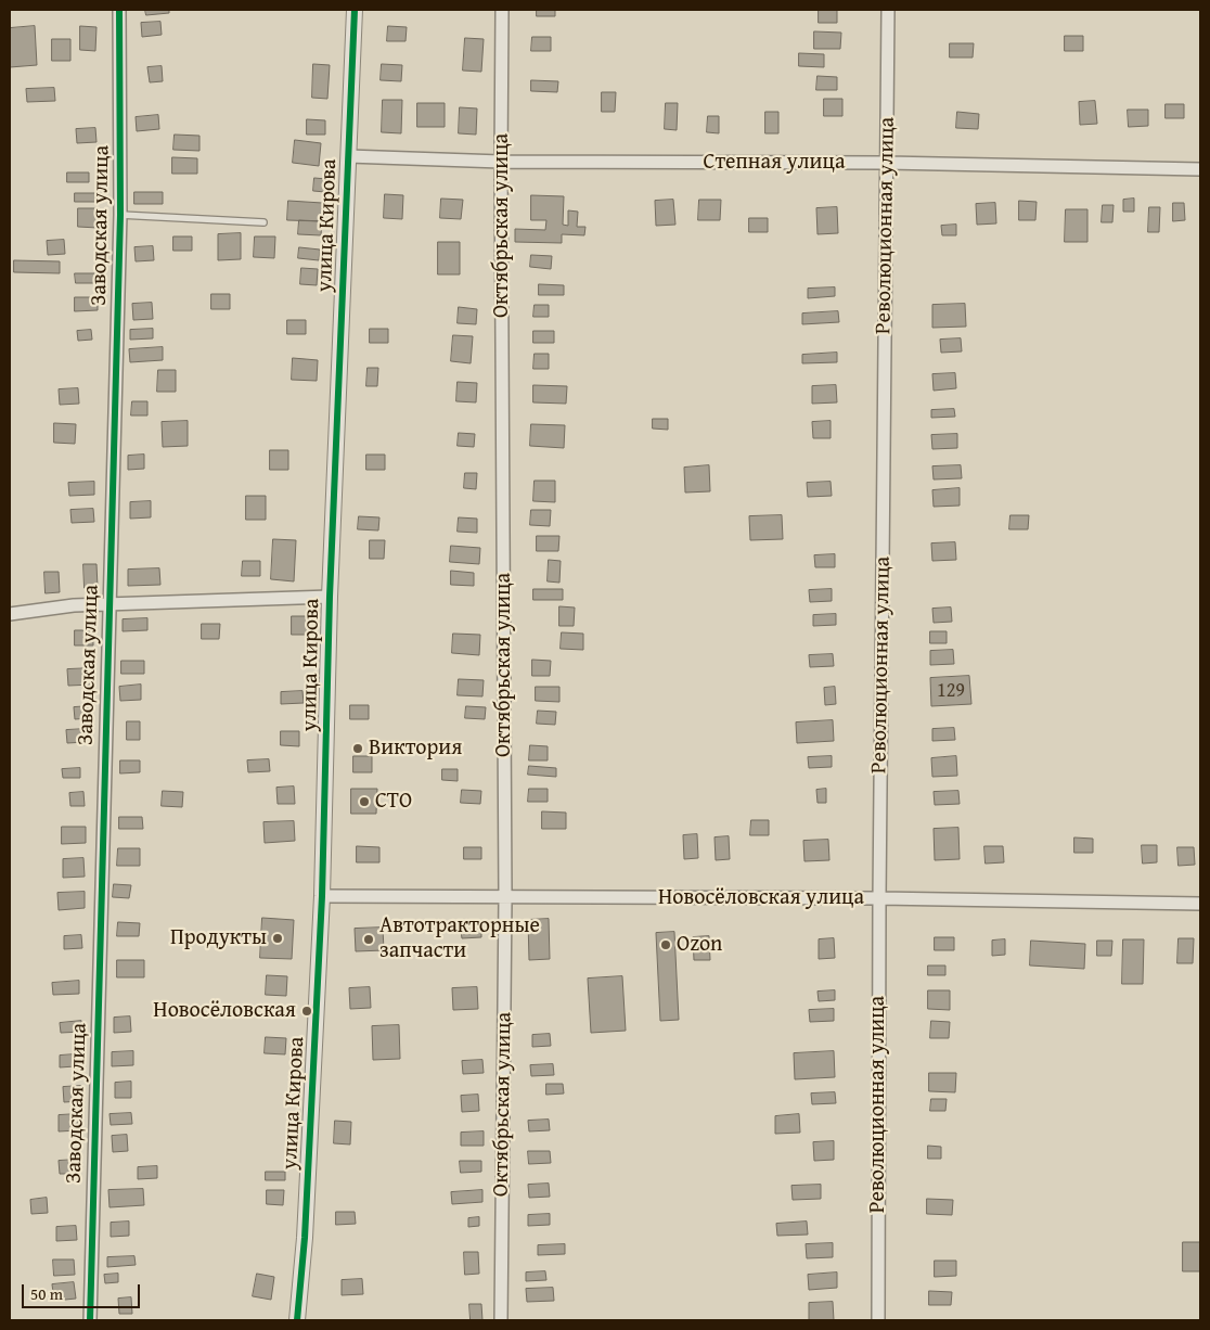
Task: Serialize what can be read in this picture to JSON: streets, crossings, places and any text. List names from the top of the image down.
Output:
{
  "streets": {
    "street": [
      "Степная улица",
      "Заводская улица",
      "улица Кирова",
      "Октябрьская улица",
      "Революционная улица",
      "Новосёловская улица"
    ]
  },
  "crossings": [
    ["Степная улица", "улица Кирова"],
    ["Степная улица", "Октябрьская улица"],
    ["Степная улица", "Революционная улица"],
    ["улица Кирова", "Новосёловская улица"],
    ["Октябрьская улица", "Новосёловская улица"],
    ["Революционная улица", "Новосёловская улица"]
  ],
  "places": [
    "Виктория",
    "СТО",
    "Продукты",
    "Автотракторные запчасти",
    "Ozon",
    "Новосёловская"
  ],
  "house_numbers": ["129"],
  "scale_bar": "50 m"
}
